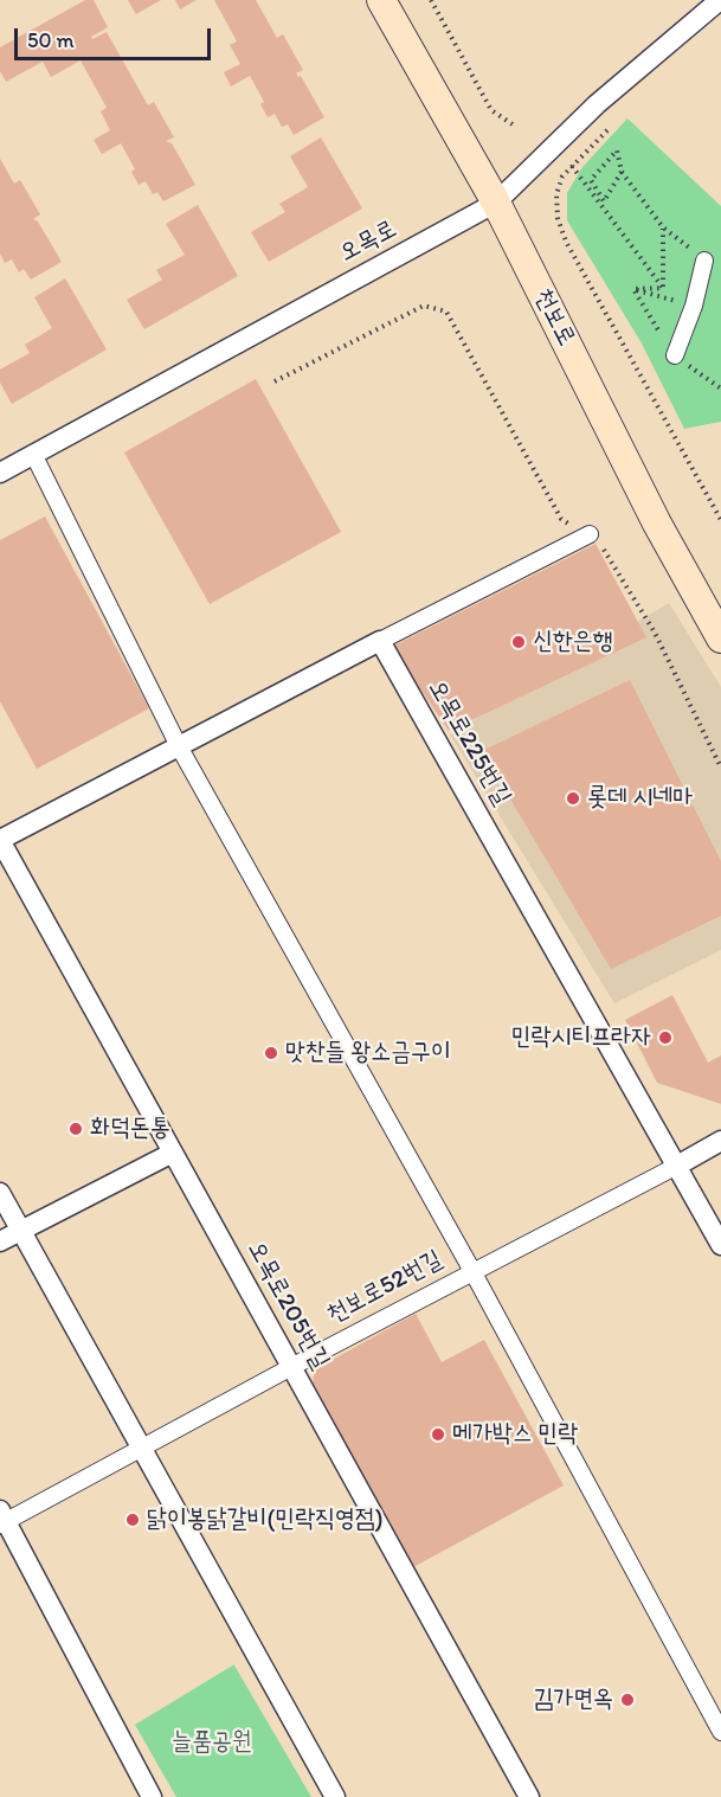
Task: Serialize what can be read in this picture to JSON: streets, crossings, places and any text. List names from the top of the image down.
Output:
{
  "streets": {
    "main road": ["천보로"],
    "street": [
      "오목로",
      "오목로225번길",
      "천보로52번길",
      "오목로205번길"
    ]
  },
  "crossings": [
    ["오목로", "천보로"],
    ["오목로225번길", "천보로52번길"],
    ["천보로52번길", "오목로205번길"]
  ],
  "parks": ["늘품공원"],
  "places": [
    "신한은행",
    "롯데 시네마",
    "민락시티프라자",
    "맛찬들 왕소금구이",
    "화덕돈통",
    "메가박스 민락",
    "닭이봉닭갈비(민락직영점)",
    "김가면옥"
  ],
  "scale_bar": "50 m"
}
